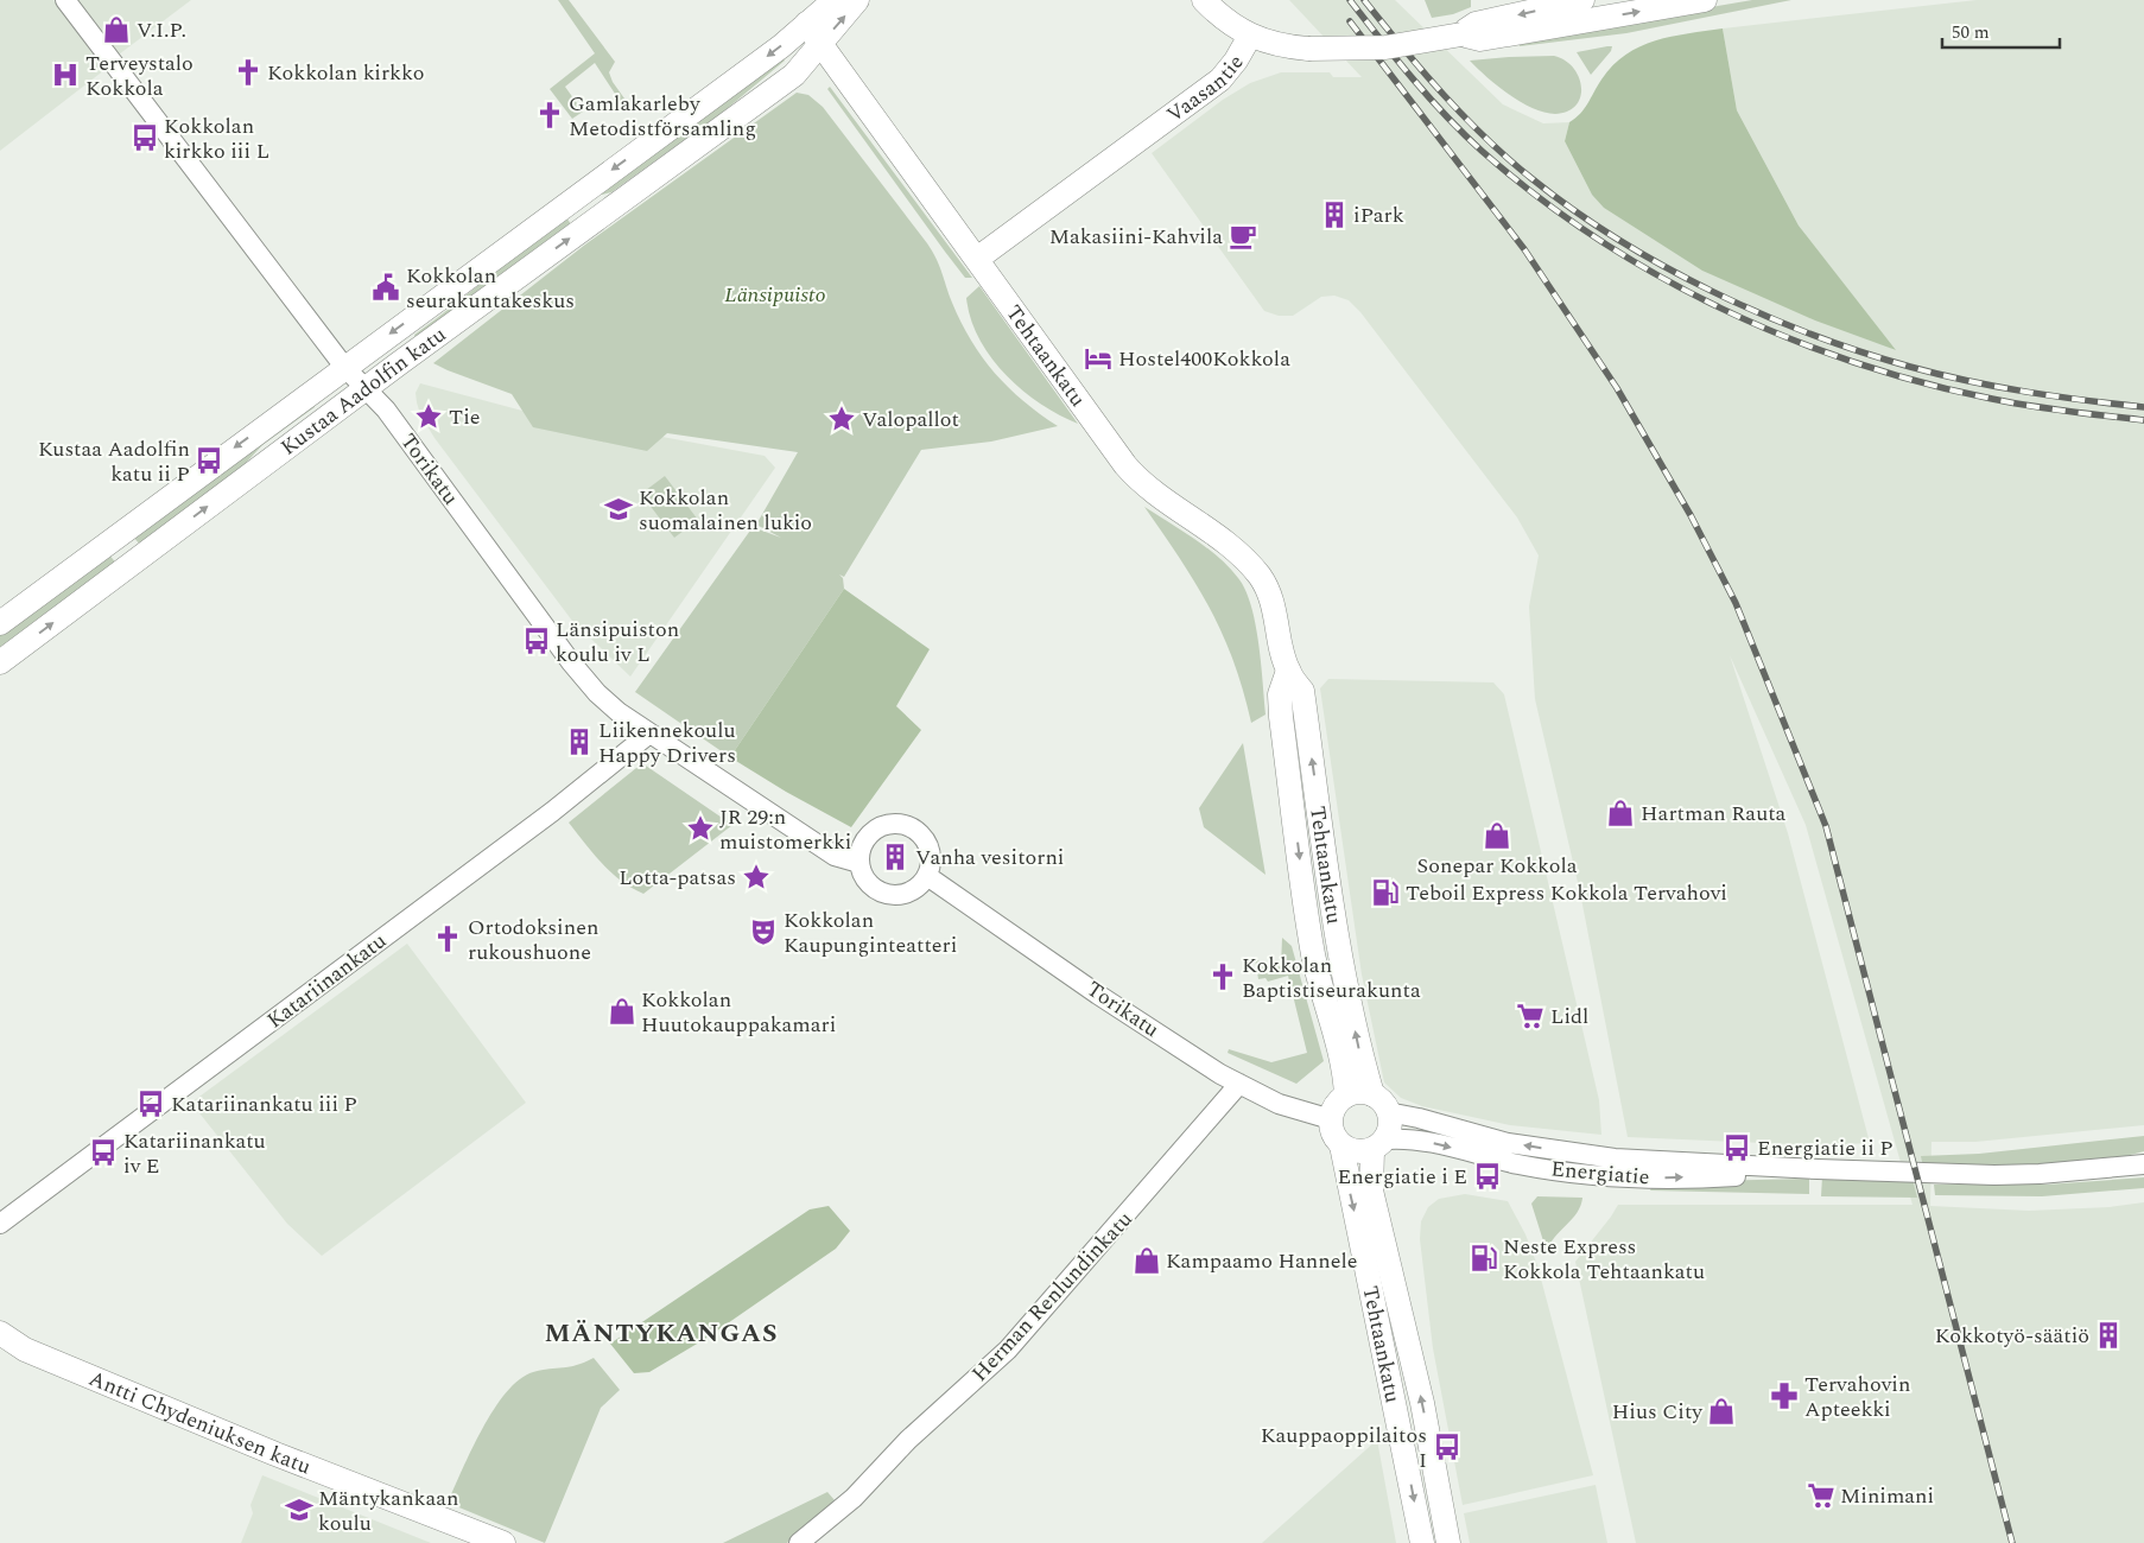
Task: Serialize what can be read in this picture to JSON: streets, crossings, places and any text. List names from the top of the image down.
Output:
{
  "streets": {
    "main road": [
      "Vaasantie",
      "Tehtaankatu",
      "Kustaa Aadolfin katu",
      "Antti Chydeniuksen katu"
    ],
    "street": [
      "Torikatu",
      "Katariinankatu",
      "Energiatie",
      "Herman Renlundinkatu"
    ]
  },
  "crossings": [
    ["Vaasantie", "Tehtaankatu"],
    ["Tehtaankatu", "Kustaa Aadolfin katu"],
    ["Tehtaankatu", "Torikatu"],
    ["Tehtaankatu", "Energiatie"],
    ["Kustaa Aadolfin katu", "Torikatu"],
    ["Torikatu", "Katariinankatu"],
    ["Torikatu", "Energiatie"],
    ["Torikatu", "Herman Renlundinkatu"]
  ],
  "districts": ["MÄNTYKANGAS"],
  "parks": ["Länsipuisto"],
  "places": {
    "shop": [
      "V.I.P.",
      "Hartman Rauta",
      "Sonepar Kokkola",
      "Kokkolan Huutokauppakamari",
      "Kampaamo Hannele",
      "Hius City"
    ],
    "church": [
      "Kokkolan kirkko",
      "Gamlakarleby Metodistförsamling",
      "Ortodoksinen rukoushuone",
      "Kokkolan Baptistiseurakunta"
    ],
    "hospital": ["Terveystalo Kokkola"],
    "bus stop": [
      "Kokkolan kirkko iii L",
      "Kustaa Aadolfin katu ii P",
      "Länsipuiston koulu iv L",
      "Katariinankatu iii P",
      "Energiatie ii P",
      "Katariinankatu iv E",
      "Energiatie i E",
      "Kauppaoppilaitos I"
    ],
    "building": [
      "iPark",
      "Liikennekoulu Happy Drivers",
      "Vanha vesitorni",
      "Kokkotyö-säätiö"
    ],
    "cafe": ["Makasiini-Kahvila"],
    "public building": ["Kokkolan seurakuntakeskus"],
    "hotel": ["Hostel400Kokkola"],
    "place": [
      "Tie",
      "Valopallot",
      "JR 29:n muistomerkki",
      "Lotta-patsas"
    ],
    "school or university": ["Kokkolan suomalainen lukio", "Mäntykankaan koulu"],
    "fuel station": ["Teboil Express Kokkola Tervahovi", "Neste Express Kokkola Tehtaankatu"],
    "theatre": ["Kokkolan Kaupunginteatteri"],
    "supermarket": ["Lidl", "Minimani"],
    "pharmacy": ["Tervahovin Apteekki"]
  },
  "scale_bar": "50 m"
}
